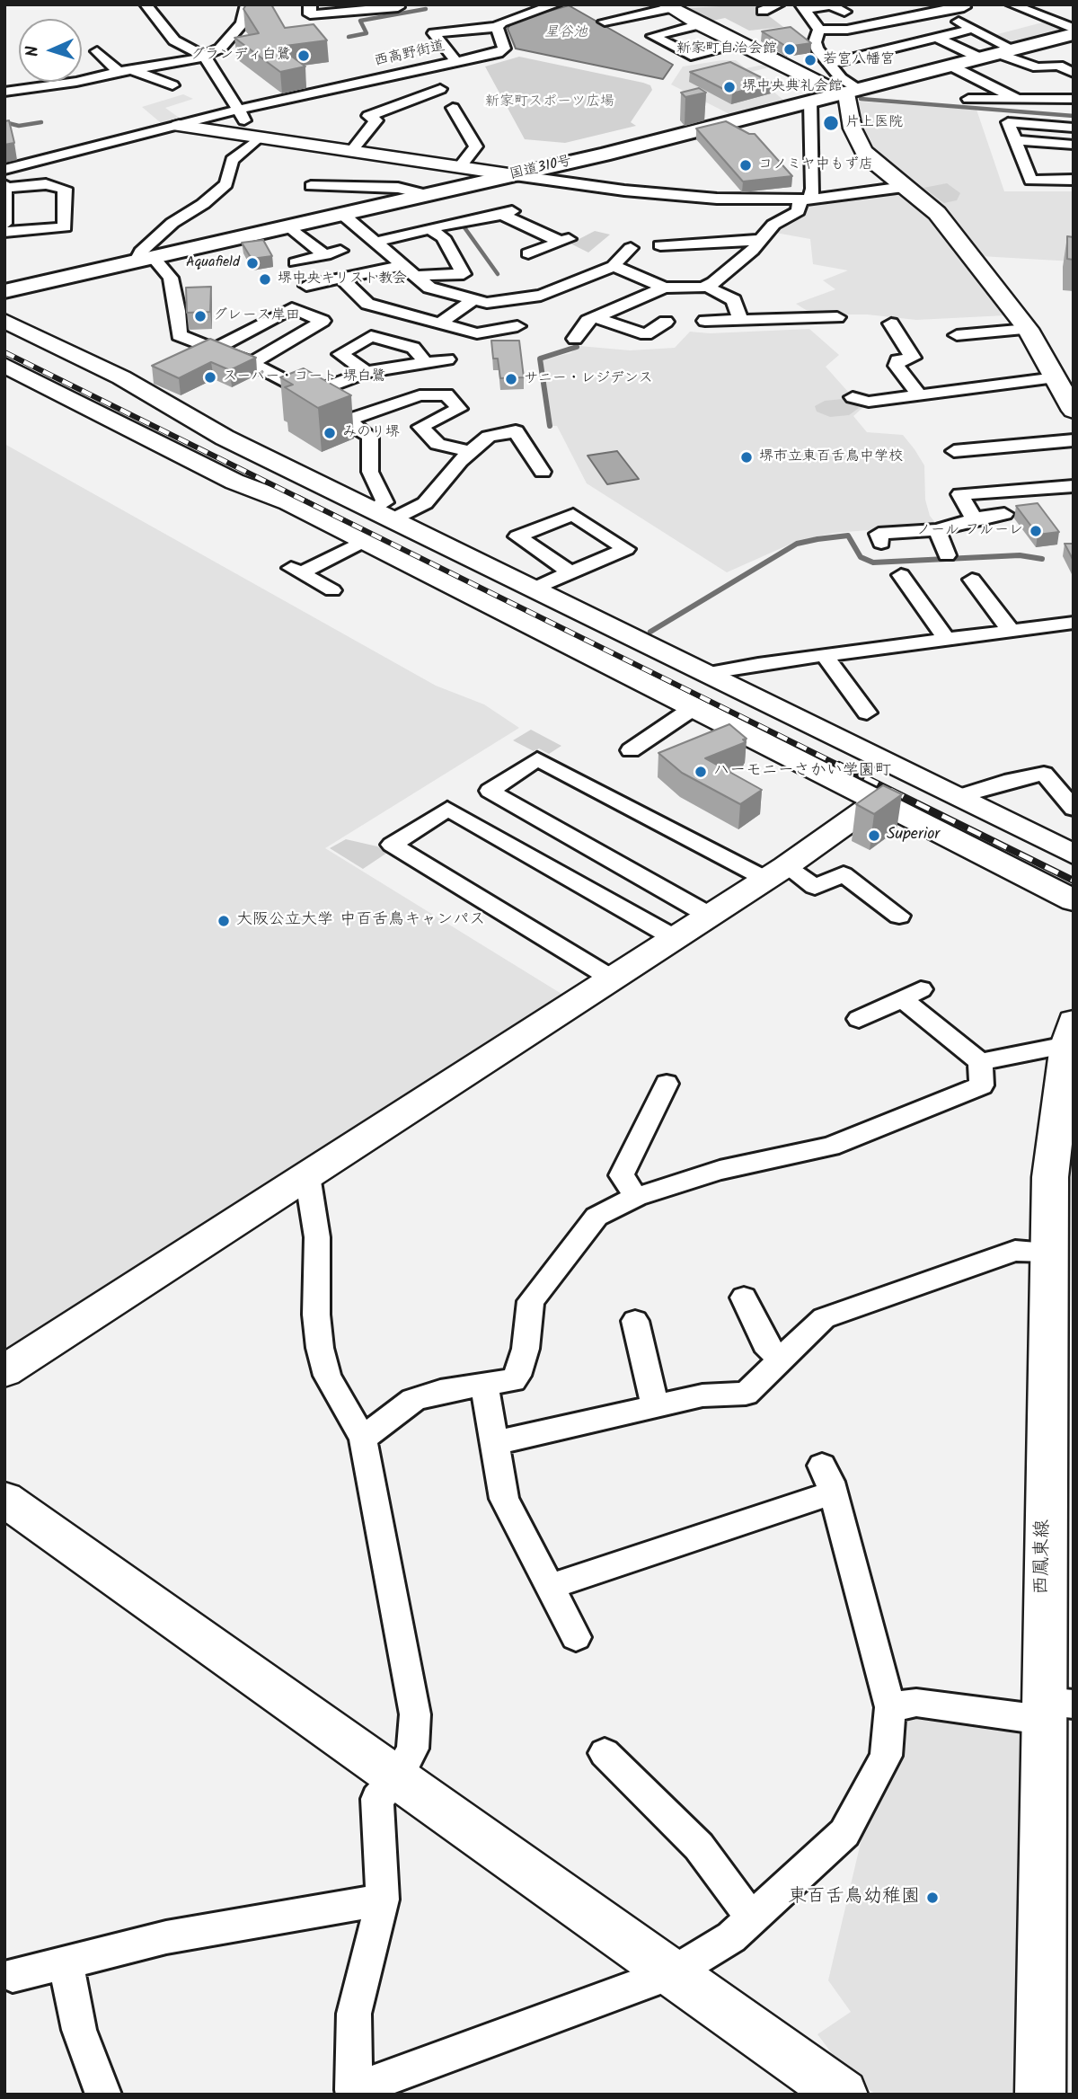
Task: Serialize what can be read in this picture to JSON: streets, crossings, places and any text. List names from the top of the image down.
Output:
{
  "streets": {
    "highway": ["国道310号"],
    "street": ["西高野街道", "西鳳東線"]
  },
  "water": ["星谷池"],
  "parks": ["新家町スポーツ広場"],
  "places": [
    "新家町自治会館",
    "グランディ白鷺",
    "若宮八幡宮",
    "堺中央典礼会館",
    "片上医院",
    "コノミヤ中もず店",
    "Aquafield",
    "堺中央キリスト教会",
    "グレース岸田",
    "スーパー・コート 堺白鷺",
    "サニー・レジデンス",
    "みのり堺",
    "堺市立東百舌鳥中学校",
    "ノール フルーレ",
    "ハーモニーさかい学園町",
    "Superior",
    "大阪公立大学 中百舌鳥キャンパス",
    "東百舌鳥幼稚園"
  ],
  "north": "left"
}
